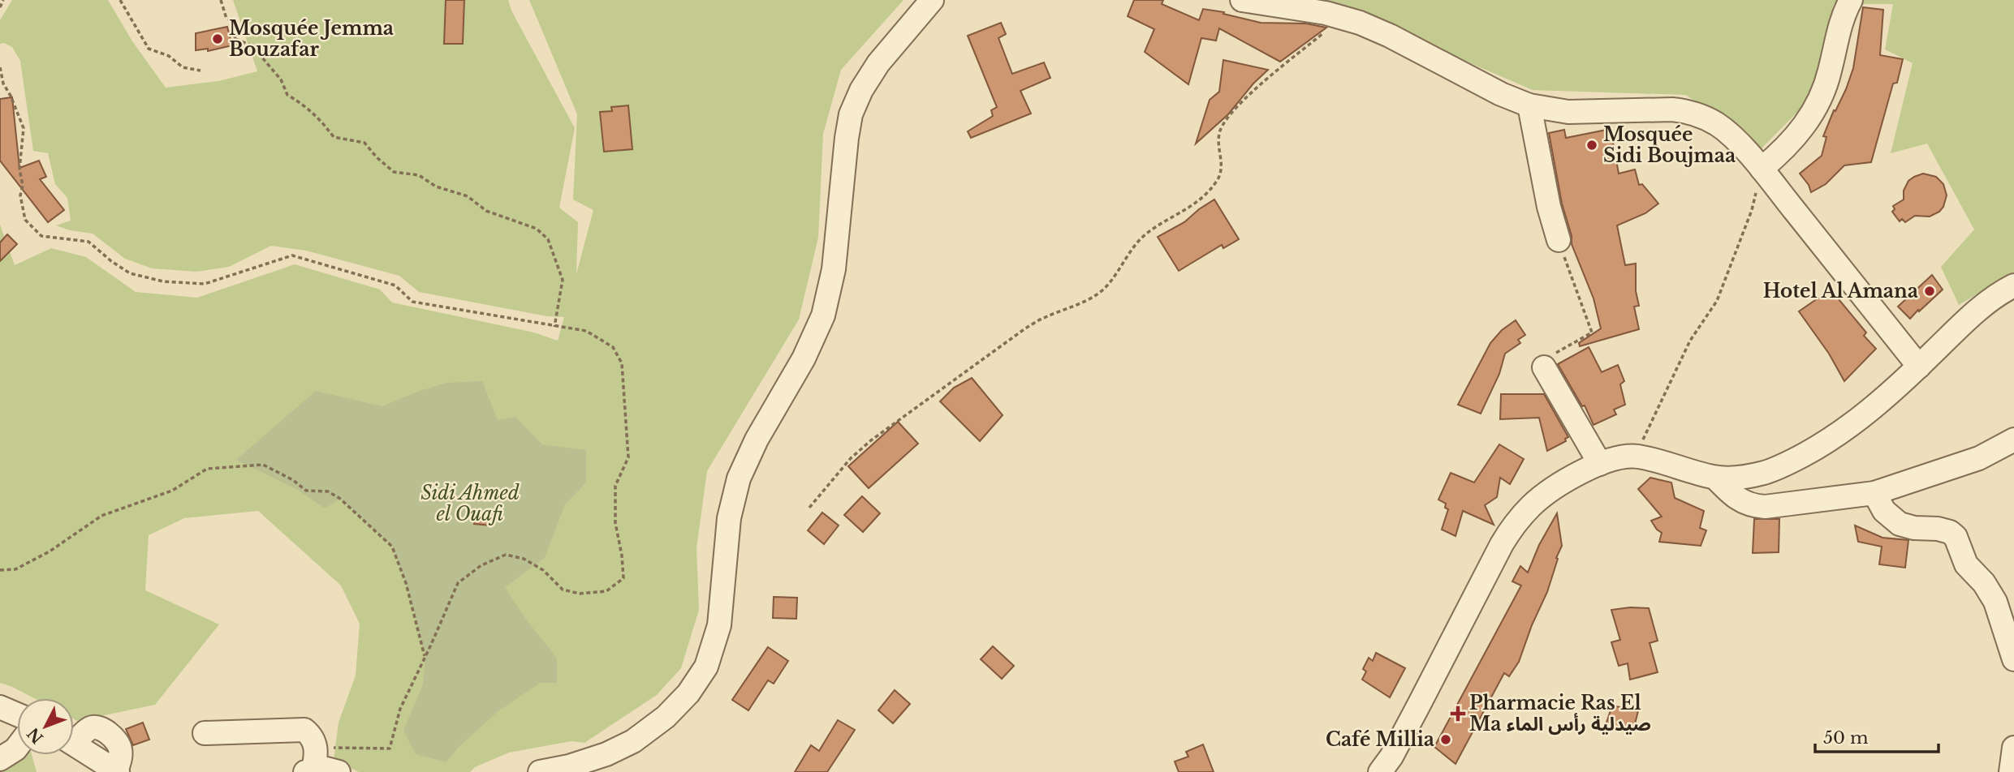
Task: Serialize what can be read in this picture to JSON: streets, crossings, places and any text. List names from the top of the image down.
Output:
{
  "parks": ["Sidi Ahmed el Ouafi"],
  "places": {
    "other": [
      "Mosquée Jemma Bouzafar",
      "Mosquée Sidi Boujmaa",
      "Hotel Al Amana",
      "Café Millia"
    ],
    "health": ["Pharmacie Ras El Ma صيدلية رأس الماء"]
  },
  "scale_bar": "50 m",
  "north": "bottom left"
}
